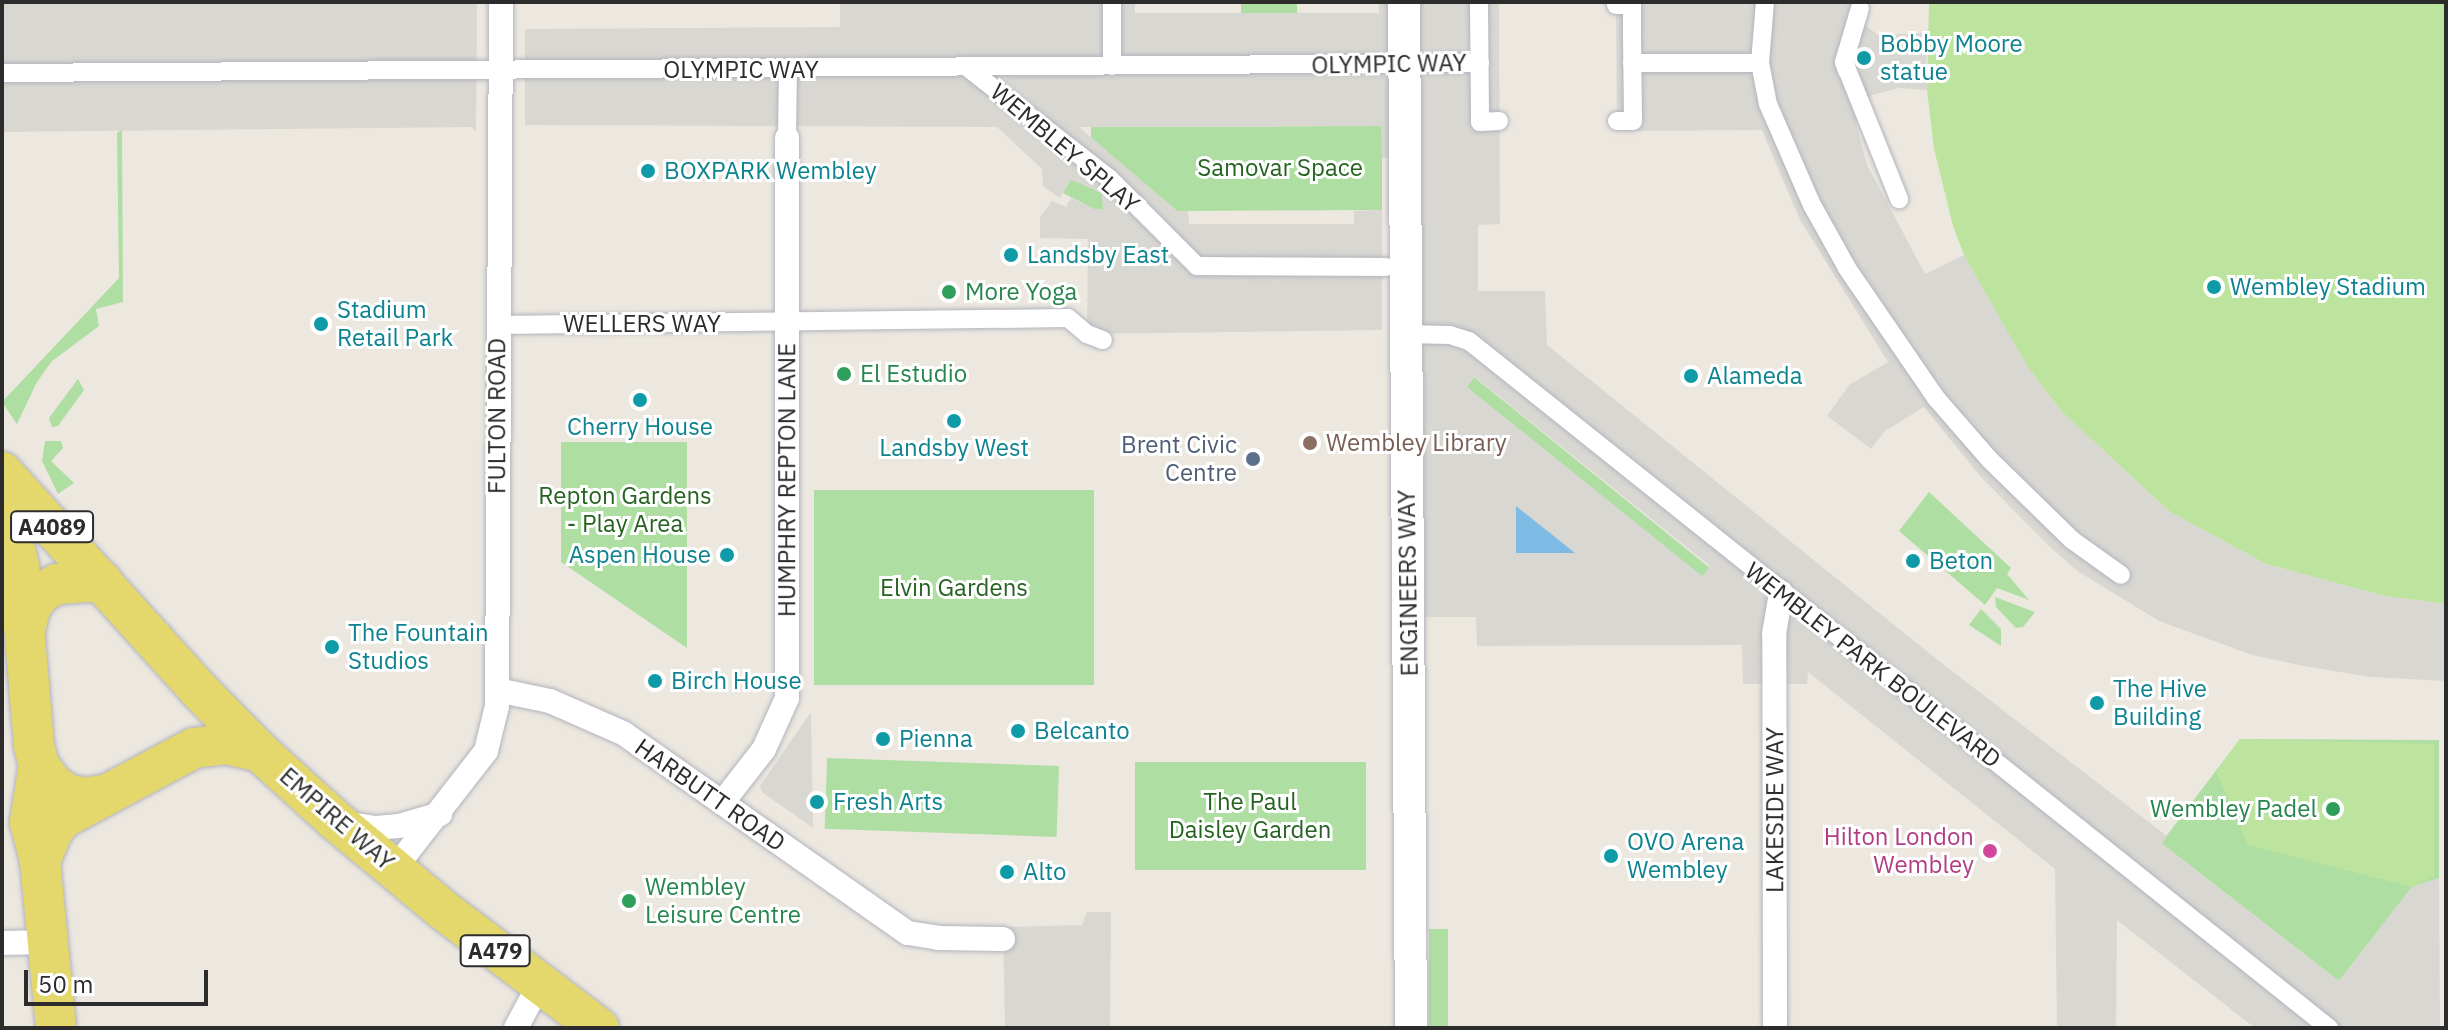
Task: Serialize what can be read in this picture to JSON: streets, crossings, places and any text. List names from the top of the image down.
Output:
{
  "streets": {
    "main road": ["A4089", "EMPIRE WAY", "A479"],
    "street": [
      "OLYMPIC WAY",
      "WEMBLEY SPLAY",
      "WELLERS WAY",
      "FULTON ROAD",
      "HUMPHRY REPTON LANE",
      "ENGINEERS WAY",
      "WEMBLEY PARK BOULEVARD",
      "HARBUTT ROAD",
      "LAKESIDE WAY"
    ]
  },
  "crossings": [
    ["OLYMPIC WAY", "WEMBLEY SPLAY"],
    ["OLYMPIC WAY", "FULTON ROAD"],
    ["OLYMPIC WAY", "ENGINEERS WAY"],
    ["WELLERS WAY", "FULTON ROAD"],
    ["WELLERS WAY", "HUMPHRY REPTON LANE"],
    ["FULTON ROAD", "HARBUTT ROAD"],
    ["FULTON ROAD", "EMPIRE WAY"],
    ["HUMPHRY REPTON LANE", "HARBUTT ROAD"],
    ["A4089", "EMPIRE WAY"],
    ["ENGINEERS WAY", "WEMBLEY PARK BOULEVARD"],
    ["WEMBLEY PARK BOULEVARD", "LAKESIDE WAY"]
  ],
  "parks": [
    "Samovar Space",
    "Repton Gardens - Play Area",
    "Elvin Gardens",
    "The Paul Daisley Garden"
  ],
  "places": [
    "Bobby Moore statue",
    "BOXPARK Wembley",
    "Landsby East",
    "Wembley Stadium",
    "More Yoga",
    "Stadium Retail Park",
    "El Estudio",
    "Alameda",
    "Cherry House",
    "Landsby West",
    "Wembley Library",
    "Brent Civic Centre",
    "Aspen House",
    "Beton",
    "The Fountain Studios",
    "Birch House",
    "The Hive Building",
    "Belcanto",
    "Pienna",
    "Fresh Arts",
    "Wembley Padel",
    "Hilton London Wembley",
    "OVO Arena Wembley",
    "Alto",
    "Wembley Leisure Centre"
  ],
  "scale_bar": "50 m"
}
